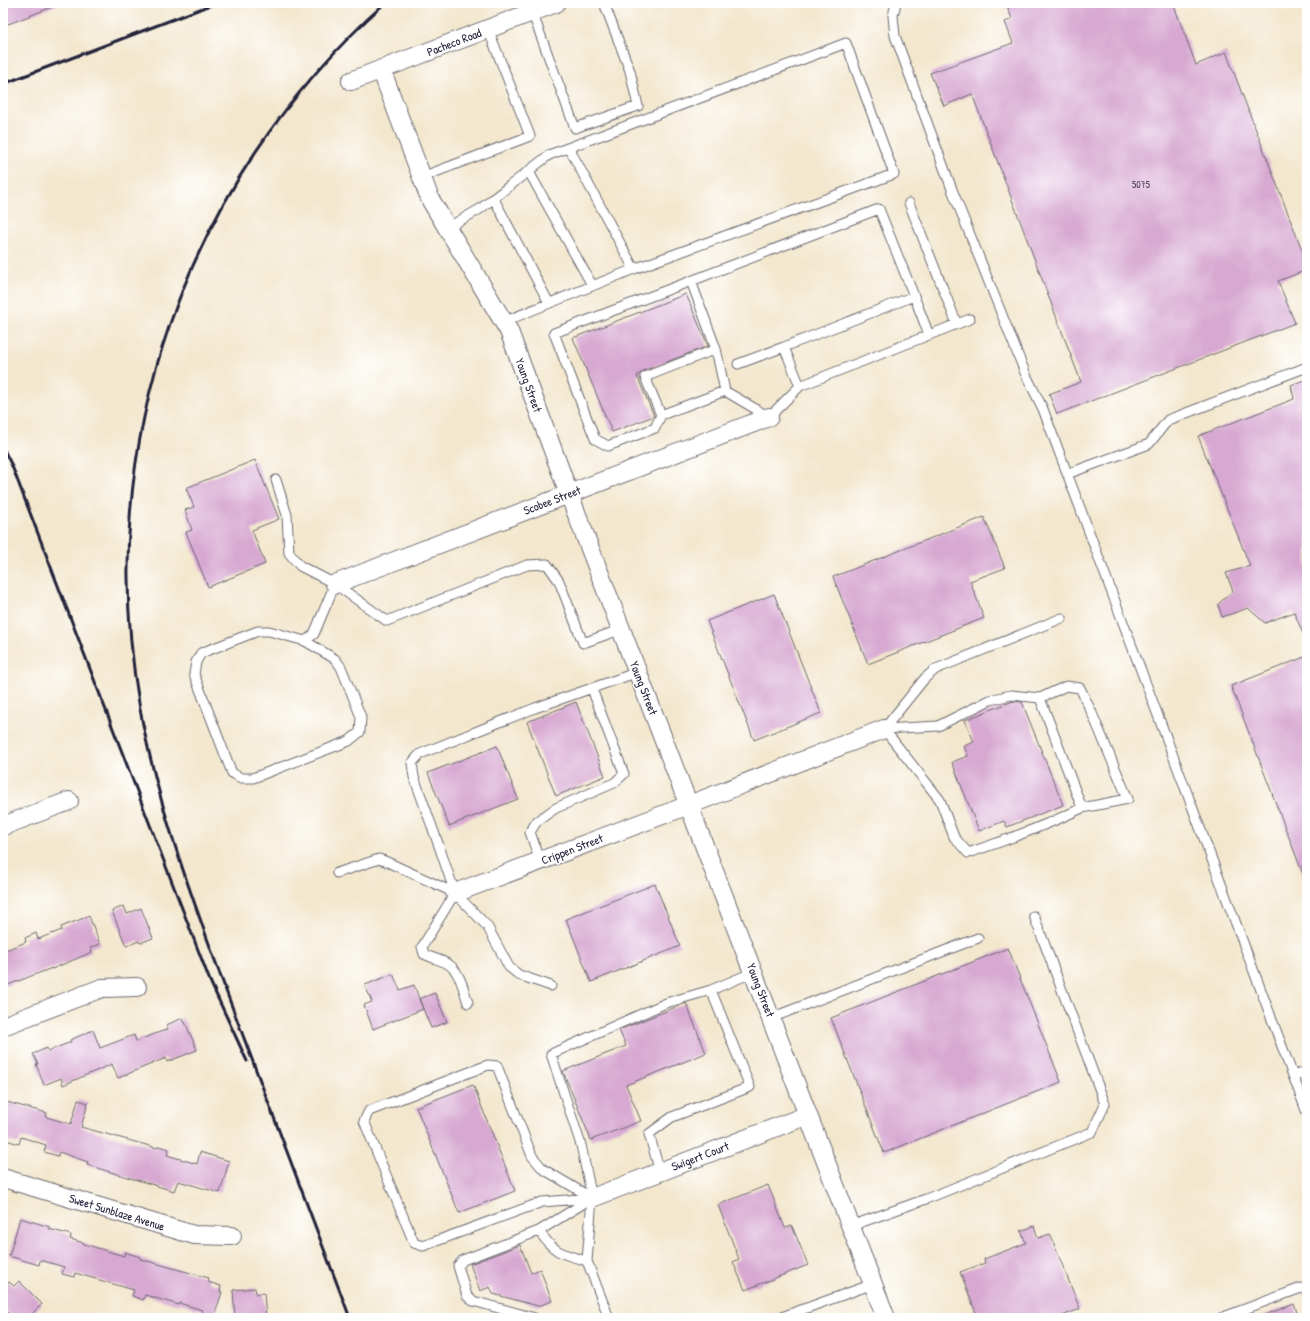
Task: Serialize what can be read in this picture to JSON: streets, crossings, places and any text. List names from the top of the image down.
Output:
{
  "streets": {
    "street": [
      "Pacheco Road",
      "Young Street",
      "Scobee Street",
      "Crippen Street",
      "Swigert Court",
      "Sweet Sunblaze Avenue"
    ]
  },
  "crossings": [
    ["Pacheco Road", "Young Street"],
    ["Young Street", "Scobee Street"],
    ["Young Street", "Crippen Street"],
    ["Young Street", "Swigert Court"]
  ],
  "house_numbers": ["5075"]
}
